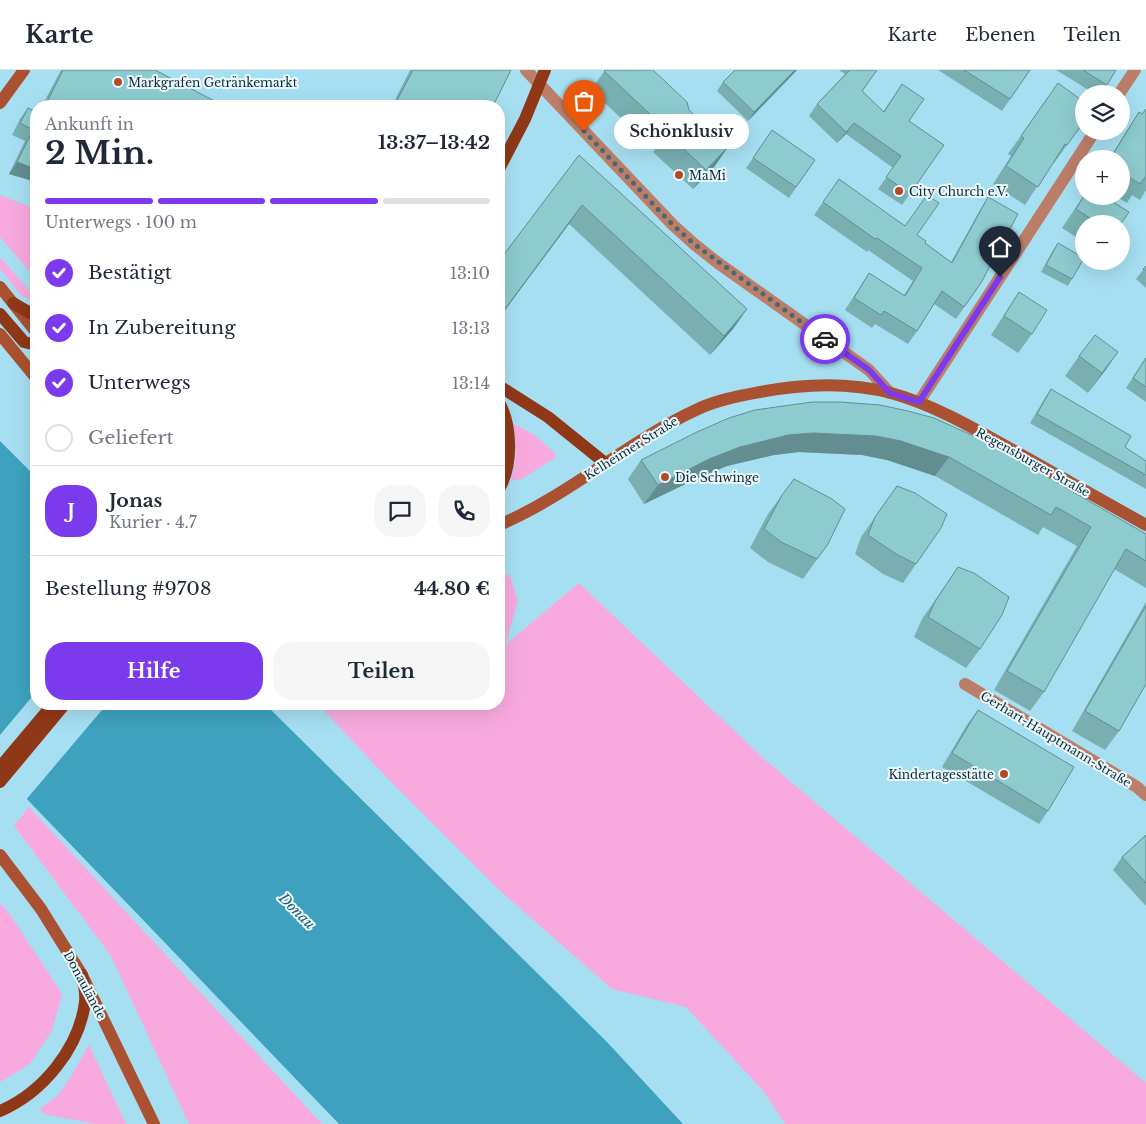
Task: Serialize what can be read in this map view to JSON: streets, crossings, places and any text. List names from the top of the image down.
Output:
{
  "streets": {
    "street": [
      "Kelheimer Straße",
      "Regensburger Straße",
      "Gerhart-Hauptmann-Straße",
      "Donaulände"
    ]
  },
  "crossings": [
    ["Kelheimer Straße", "Regensburger Straße"]
  ],
  "water": ["Donau"],
  "places": [
    "Markgrafen Getränkemarkt",
    "Schönklusiv",
    "MaMi",
    "City Church e.V.",
    "Die Schwinge",
    "Kindertagesstätte"
  ],
  "page": {
    "header": "Karte",
    "nav": ["Karte", "Ebenen", "Teilen"],
    "map_buttons": ["+", "−"],
    "heading": ["2 Min.", "Ankunft in", "13:37–13:42"],
    "panel": [
      "Jonas",
      "Kurier · 4.7",
      "Bestellung #9708",
      "44.80 €"
    ],
    "bubble": "Schönklusiv",
    "bar": "Unterwegs · 100 m",
    "list": [
      ["Bestätigt", "13:10"],
      ["In Zubereitung", "13:13"],
      ["Unterwegs", "13:14"],
      "Geliefert"
    ],
    "round": "J",
    "buttons": ["Hilfe", "Teilen"]
  }
}
